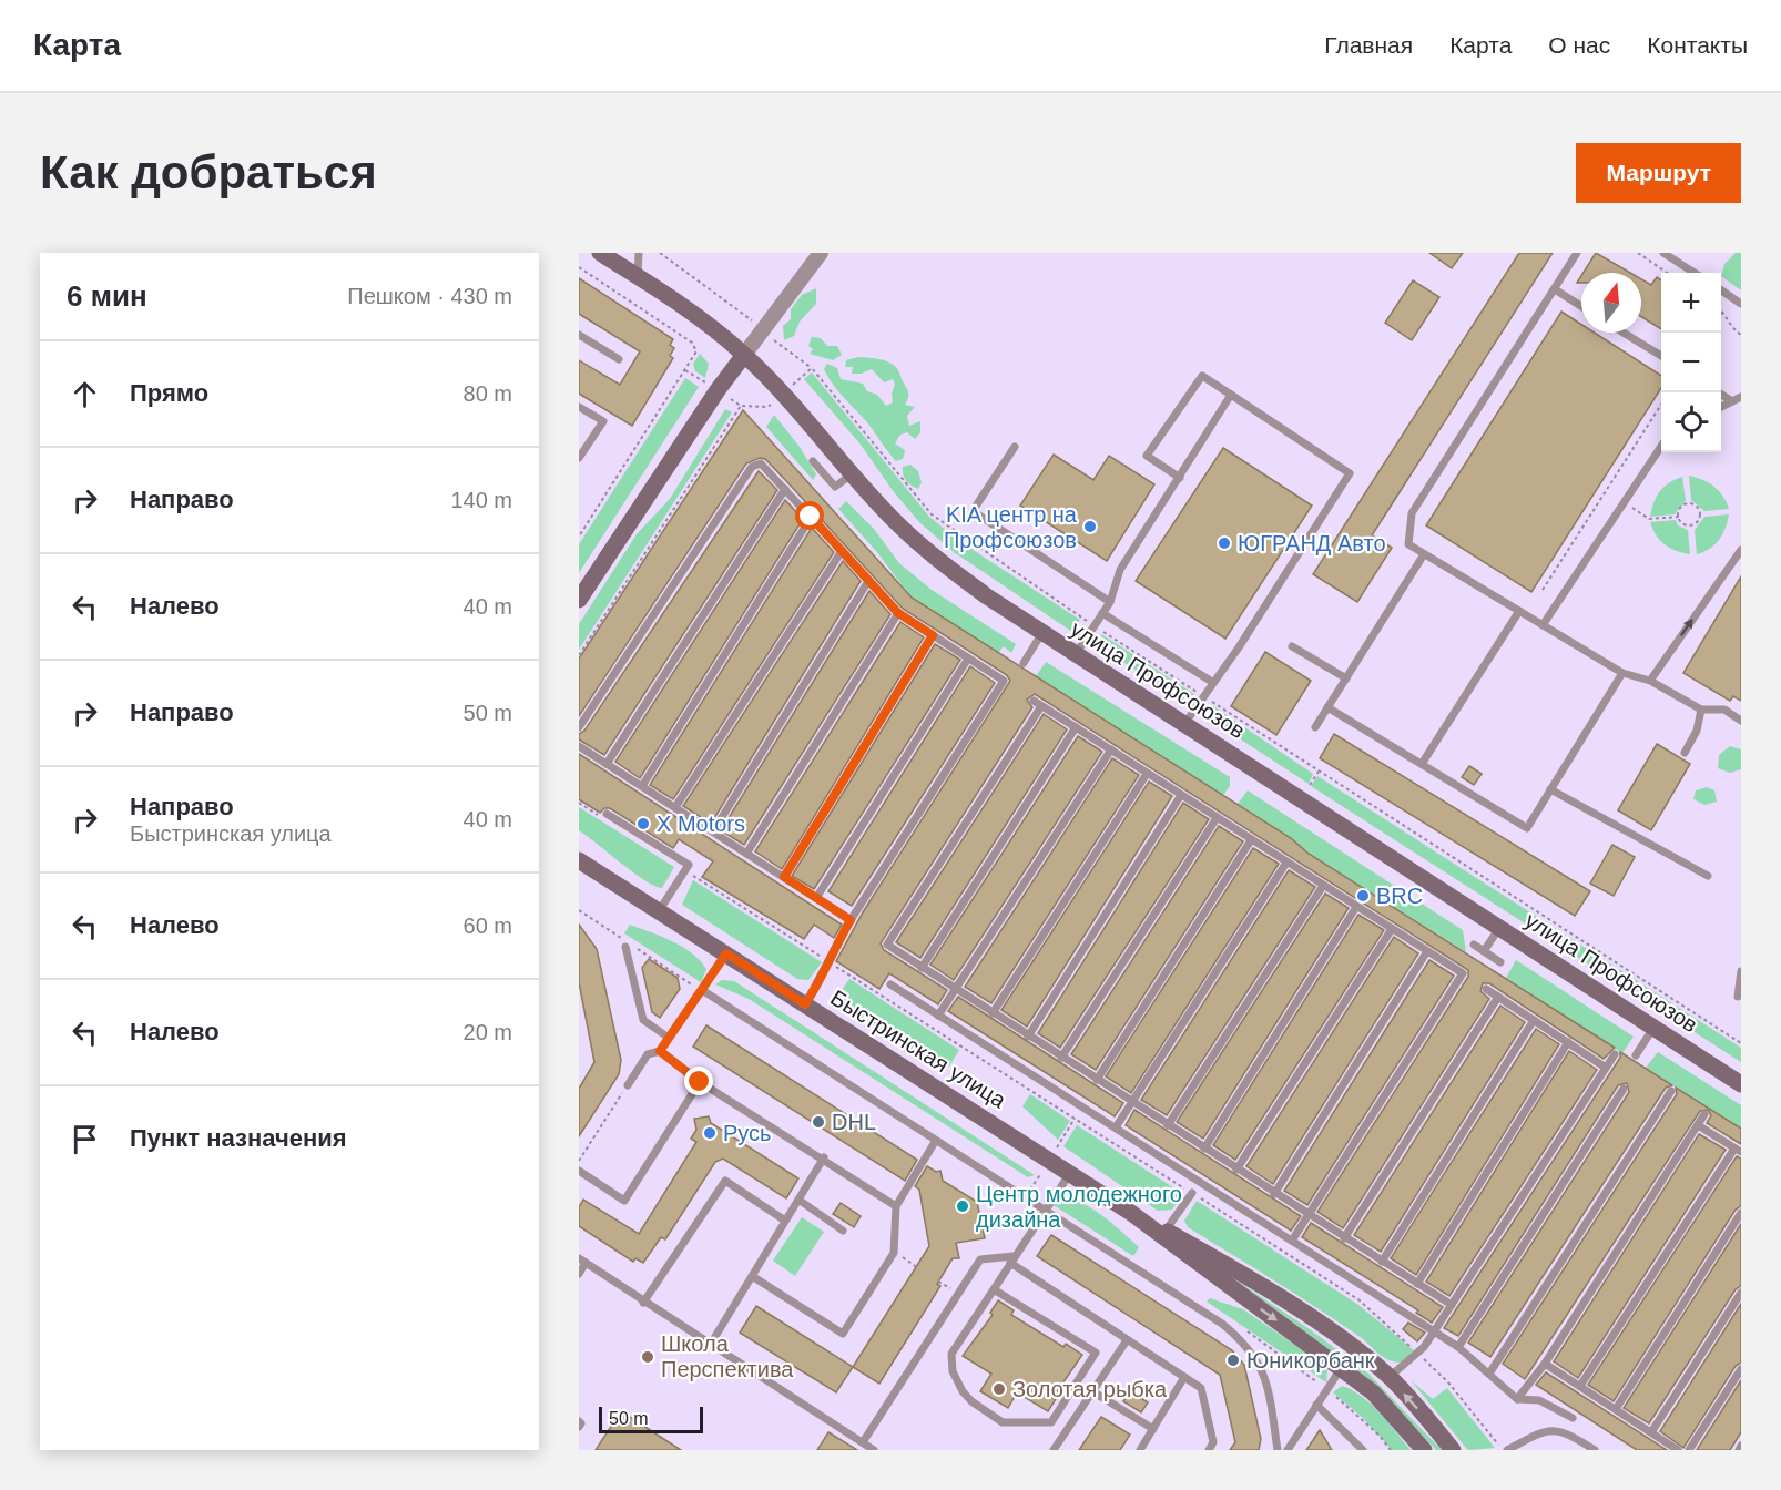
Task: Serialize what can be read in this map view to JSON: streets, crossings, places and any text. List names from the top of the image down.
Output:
{
  "streets": {
    "main road": ["улица Профсоюзов", "Быстринская улица"]
  },
  "places": [
    "KIA центр на Профсоюзов",
    "ЮГРАНД Авто",
    "X Motors",
    "BRC",
    "DHL",
    "Русь",
    "Центр молодежного дизайна",
    "Школа Перспектива",
    "Юникорбанк",
    "Золотая рыбка"
  ],
  "scale_bar": "50 m",
  "north": "top",
  "page": {
    "header": "Карта",
    "nav": [
      "Главная",
      "Карта",
      "О нас",
      "Контакты"
    ],
    "buttons": "Маршрут",
    "title": "Как добраться",
    "heading": ["6 мин", "Пешком · 430 m"],
    "map_buttons": ["+", "−"],
    "list": [
      ["Прямо", "80 m"],
      ["Направо", "140 m"],
      ["Налево", "40 m"],
      ["Направо", "50 m"],
      ["Направо", "Быстринская улица", "40 m"],
      ["Налево", "60 m"],
      ["Налево", "20 m"],
      "Пункт назначения"
    ],
    "scale": "50 m"
  }
}
